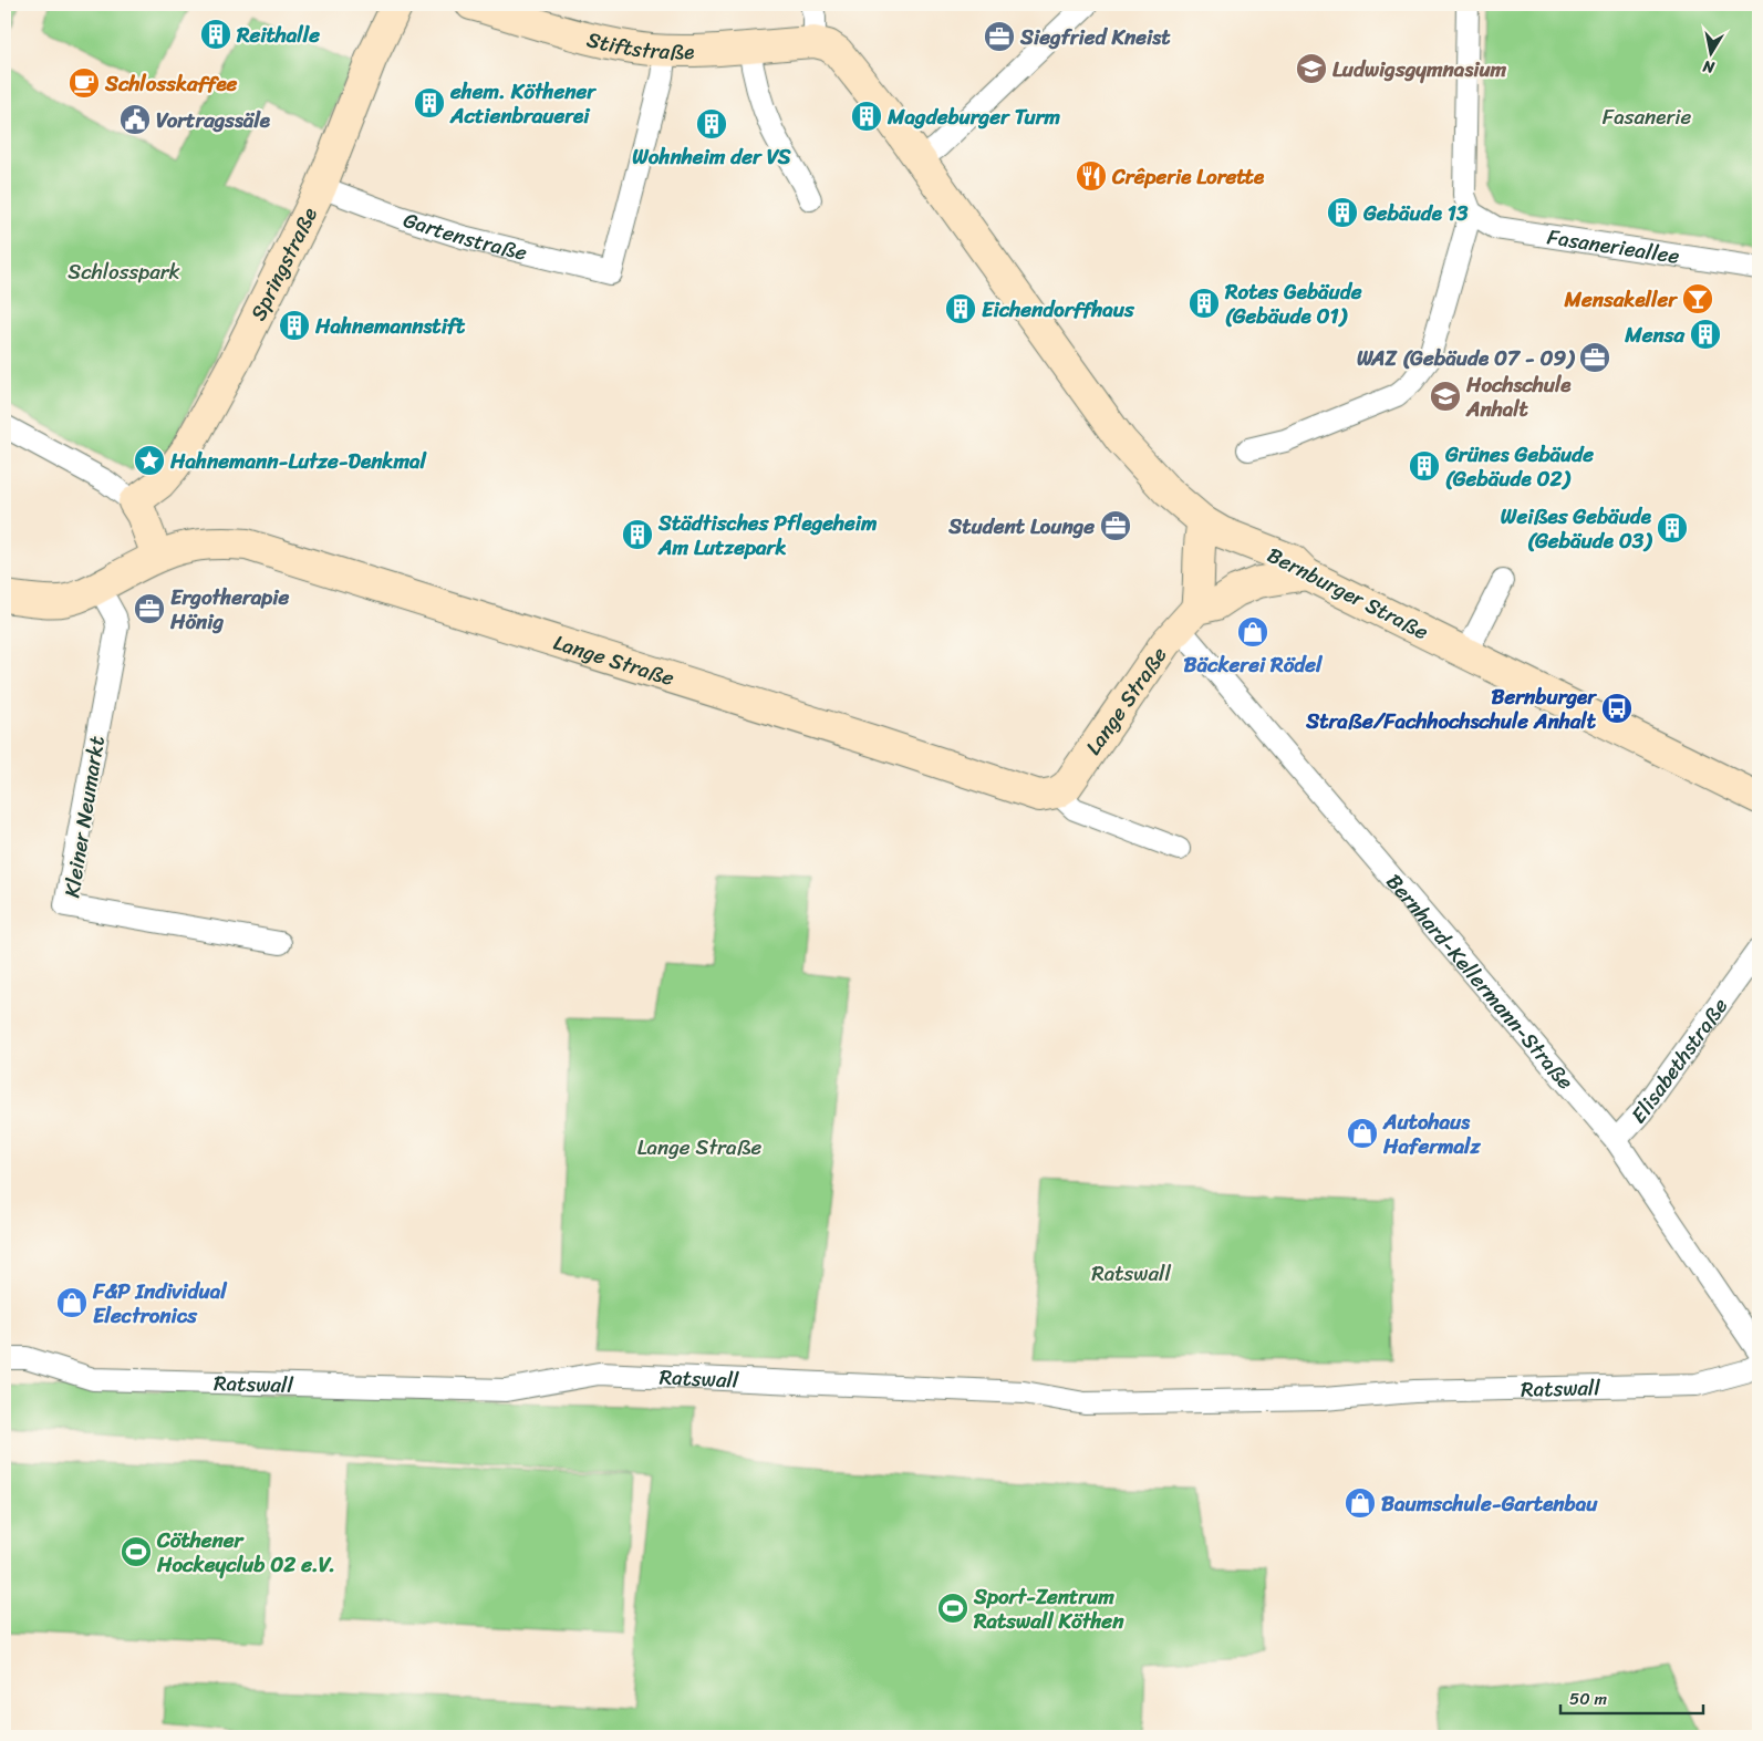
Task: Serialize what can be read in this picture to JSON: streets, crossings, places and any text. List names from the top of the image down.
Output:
{
  "streets": {
    "main road": [
      "Stiftstraße",
      "Springstraße",
      "Bernburger Straße",
      "Lange Straße"
    ],
    "street": [
      "Gartenstraße",
      "Fasanerieallee",
      "Kleiner Neumarkt",
      "Bernhard-Kellermann-Straße",
      "Elisabethstraße",
      "Ratswall"
    ]
  },
  "crossings": [
    ["Stiftstraße", "Gartenstraße"],
    ["Stiftstraße", "Bernburger Straße"],
    ["Gartenstraße", "Springstraße"],
    ["Lange Straße", "Kleiner Neumarkt"],
    ["Lange Straße", "Bernhard-Kellermann-Straße"],
    ["Bernhard-Kellermann-Straße", "Elisabethstraße"]
  ],
  "parks": [
    "Fasanerie",
    "Schlosspark",
    "Lange Straße",
    "Ratswall"
  ],
  "places": {
    "building": [
      "Reithalle",
      "ehem. Köthener Actienbrauerei",
      "Magdeburger Turm",
      "Wohnheim der VS",
      "Gebäude 13",
      "Rotes Gebäude (Gebäude 01)",
      "Eichendorffhaus",
      "Hahnemannstift",
      "Mensa",
      "Grünes Gebäude (Gebäude 02)",
      "Weißes Gebäude (Gebäude 03)",
      "Städtisches Pflegeheim Am Lutzepark"
    ],
    "office": [
      "Siegfried Kneist",
      "WAZ (Gebäude 07 - 09)",
      "Student Lounge",
      "Ergotherapie Hönig"
    ],
    "school or university": ["Ludwigsgymnasium", "Hochschule Anhalt"],
    "cafe": ["Schlosskaffee"],
    "public building": ["Vortragssäle"],
    "restaurant": ["Crêperie Lorette"],
    "bar": ["Mensakeller"],
    "place": ["Hahnemann-Lutze-Denkmal"],
    "shop": [
      "Bäckerei Rödel",
      "Autohaus Hafermalz",
      "F&P Individual Electronics",
      "Baumschule-Gartenbau"
    ],
    "bus stop": ["Bernburger Straße/Fachhochschule Anhalt"],
    "sports": ["Cöthener Hockeyclub 02 e.V.", "Sport-Zentrum Ratswall Köthen"]
  },
  "scale_bar": "50 m",
  "north": "bottom"
}
